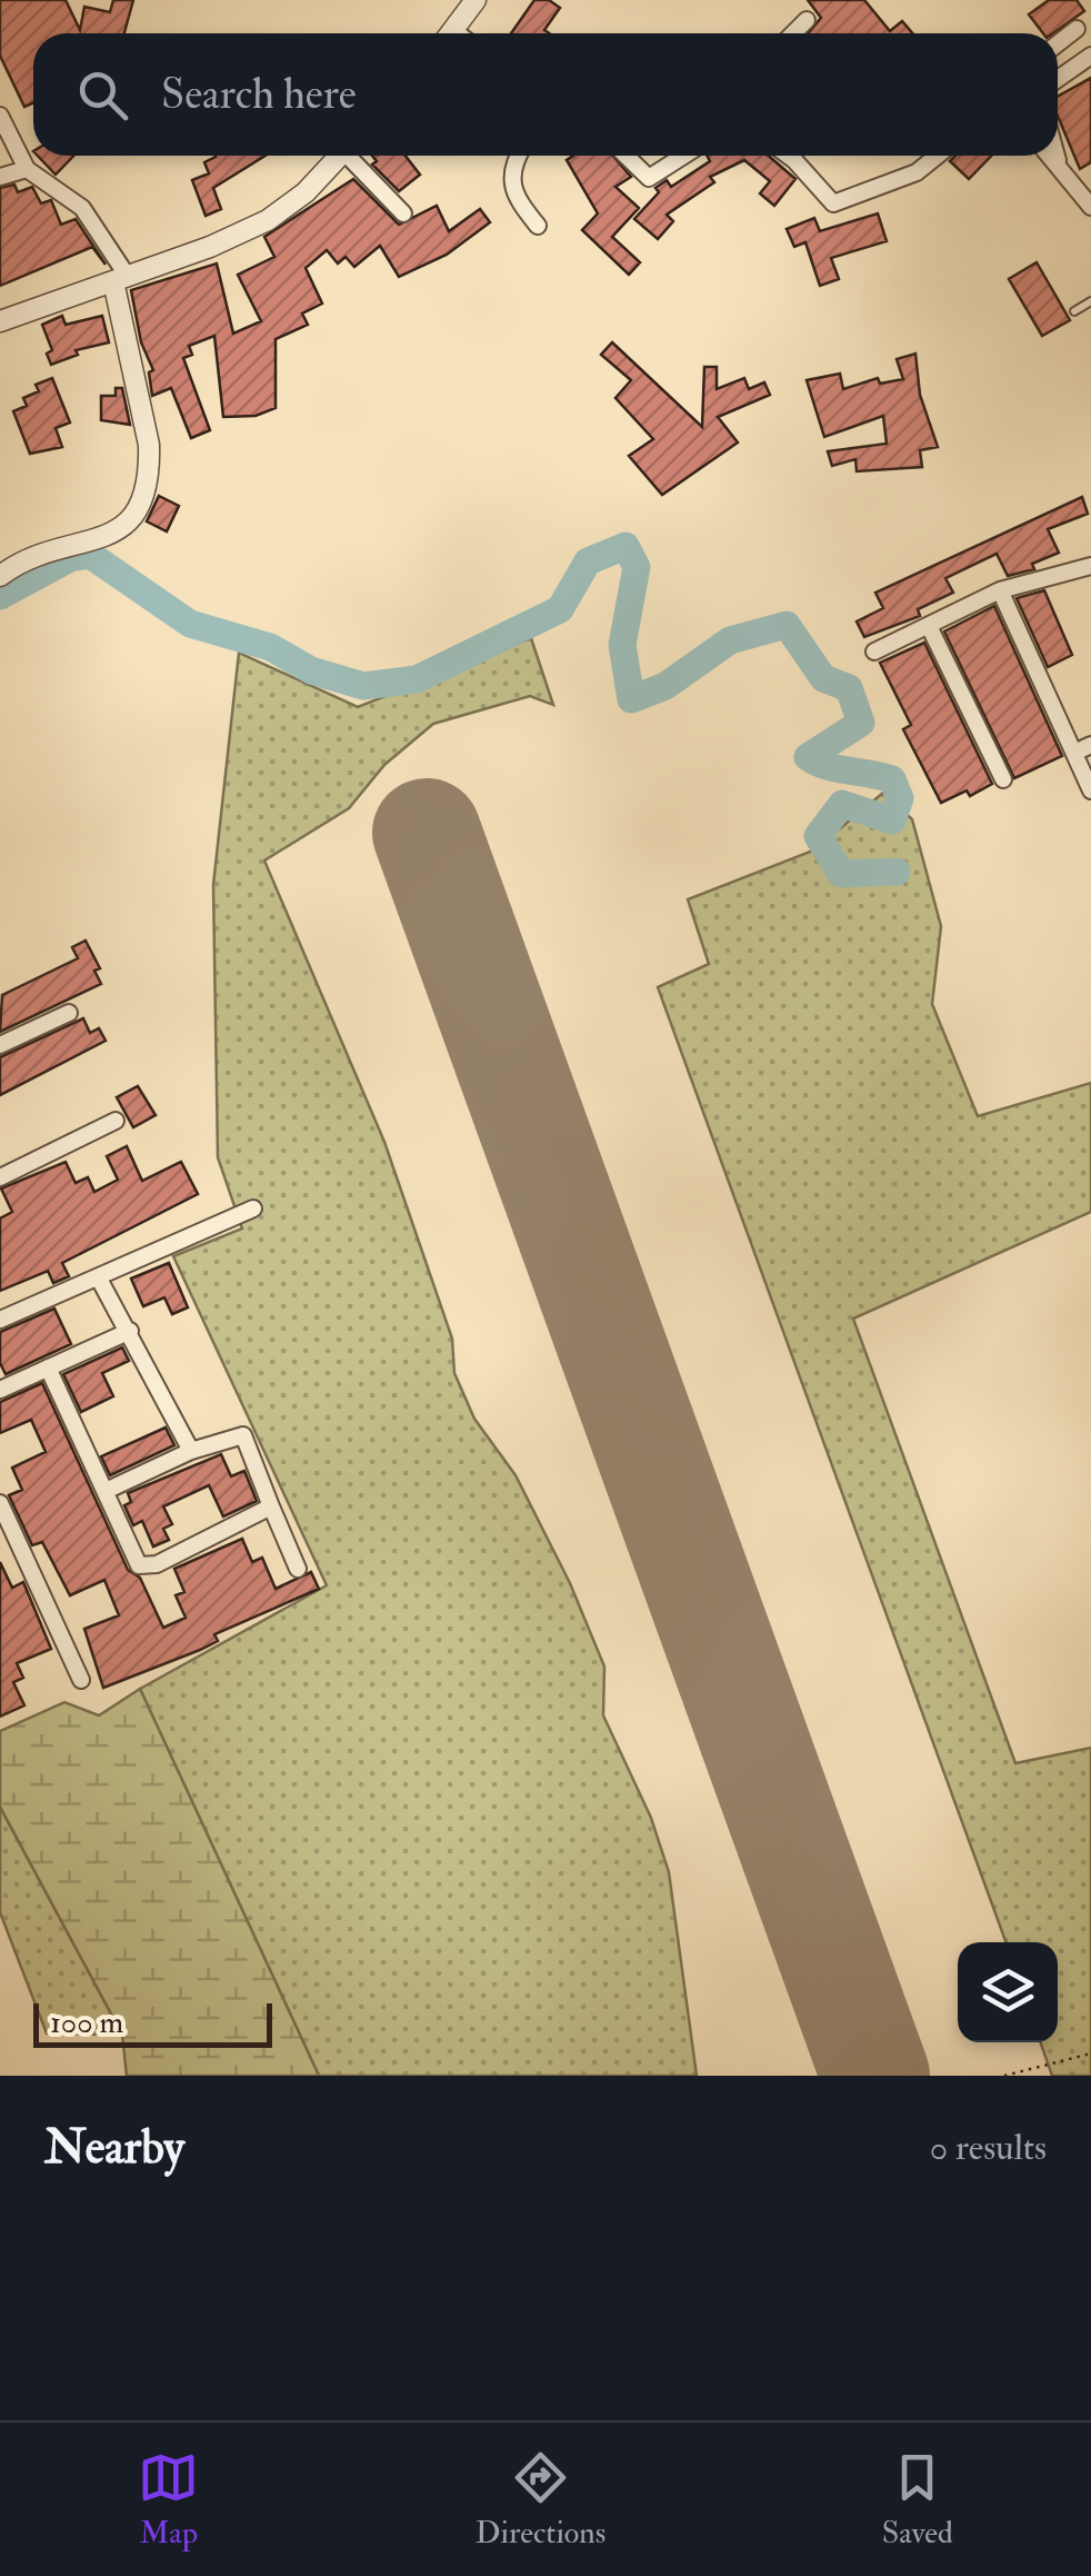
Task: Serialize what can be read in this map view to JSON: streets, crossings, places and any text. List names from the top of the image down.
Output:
{
  "scale_bar": "100 m",
  "page": {
    "search": "Search here",
    "scale": "100 m",
    "heading": ["Nearby", "0 results"],
    "nav": ["Map", "Directions", "Saved"]
  }
}
